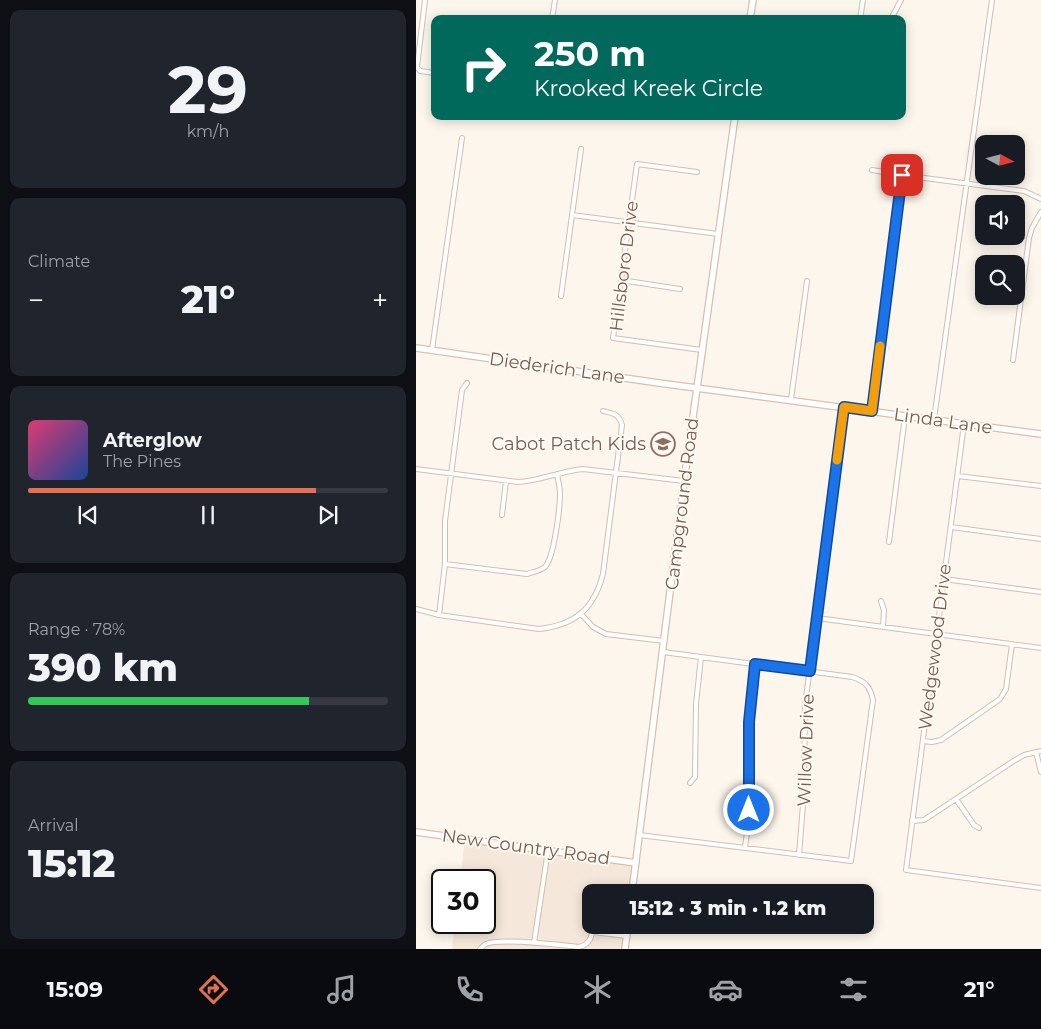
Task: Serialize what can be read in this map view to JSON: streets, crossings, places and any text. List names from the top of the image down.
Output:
{
  "streets": {
    "street": [
      "Hillsboro Drive",
      "Diederich Lane",
      "Linda Lane",
      "Campground Road",
      "Wedgewood Drive",
      "Willow Drive",
      "New Country Road"
    ]
  },
  "crossings": [
    ["Hillsboro Drive", "Campground Road"],
    ["Diederich Lane", "Linda Lane"],
    ["Diederich Lane", "Campground Road"],
    ["Linda Lane", "Campground Road"],
    ["Linda Lane", "Wedgewood Drive"],
    ["Linda Lane", "Willow Drive"],
    ["Campground Road", "New Country Road"]
  ],
  "places": {
    "school or university": ["Cabot Patch Kids"]
  },
  "north": "right",
  "page": {
    "tile": [
      ["29", "km/h"],
      "Climate",
      ["Range · 78%", "390 km"],
      ["Arrival", "15:12"]
    ],
    "turn": ["250 m", "Krooked Kreek Circle"],
    "heat": ["−", "21°", "+"],
    "song": ["Afterglow", "The Pines"],
    "limit": "30",
    "trip": "15:12 · 3 min · 1.2 km",
    "tabs": ["15:09", "21°"]
  }
}
